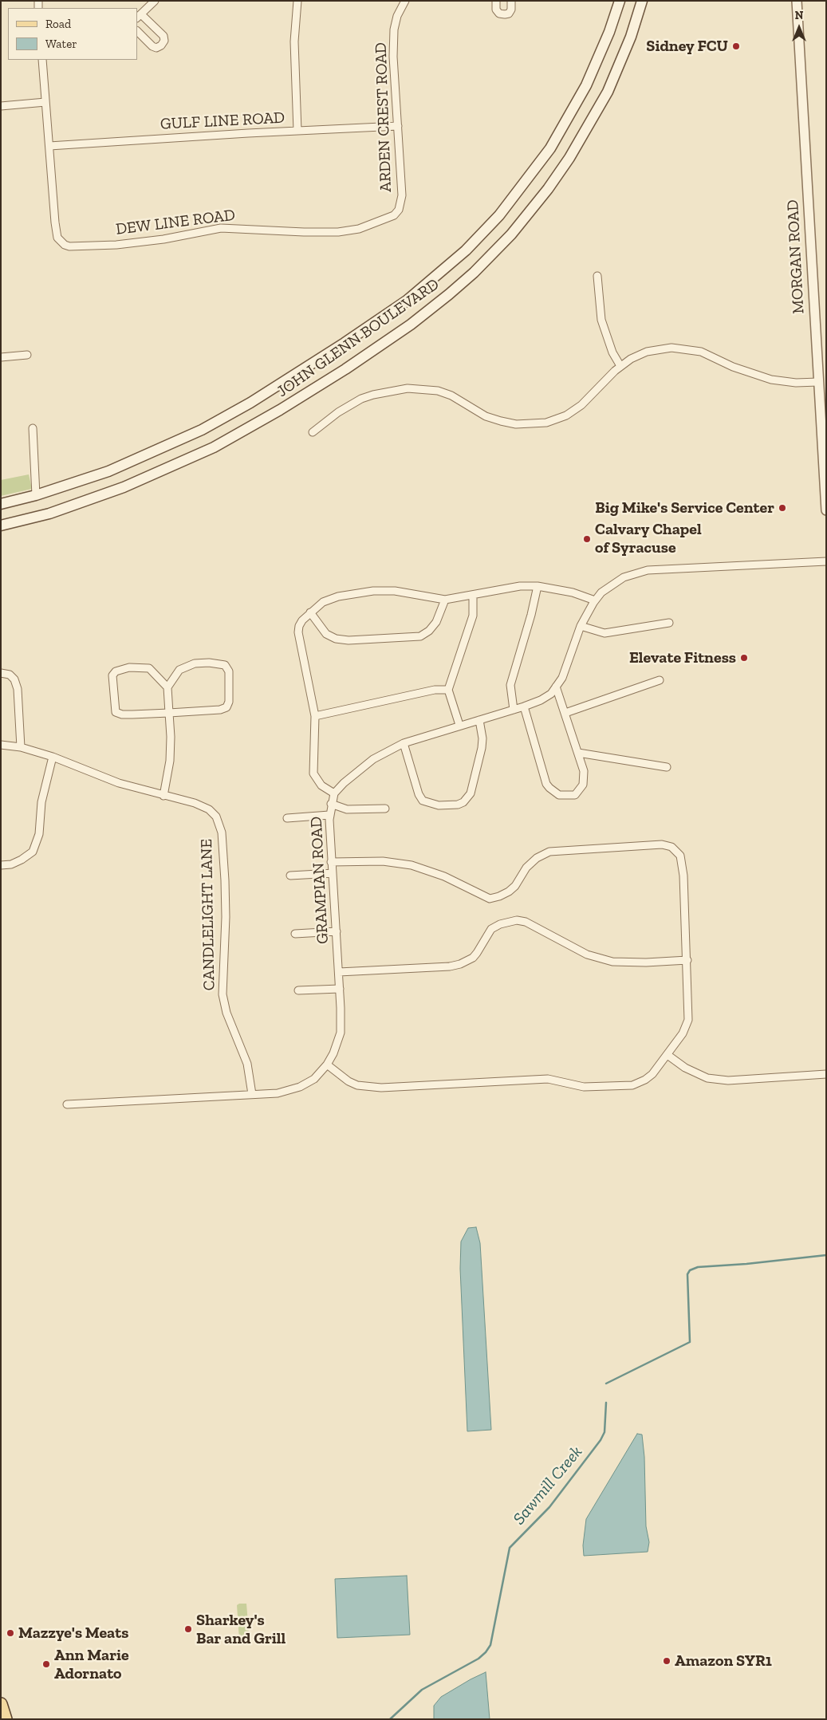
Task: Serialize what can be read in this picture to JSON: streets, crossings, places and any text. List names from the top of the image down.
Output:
{
  "streets": {
    "main road": ["JOHN GLENN BOULEVARD"],
    "street": [
      "ARDEN CREST ROAD",
      "GULF LINE ROAD",
      "DEW LINE ROAD",
      "MORGAN ROAD",
      "GRAMPIAN ROAD",
      "CANDLELIGHT LANE"
    ]
  },
  "crossings": [
    ["ARDEN CREST ROAD", "GULF LINE ROAD"],
    ["ARDEN CREST ROAD", "DEW LINE ROAD"],
    ["GULF LINE ROAD", "DEW LINE ROAD"],
    ["GRAMPIAN ROAD", "CANDLELIGHT LANE"]
  ],
  "water": ["Sawmill Creek"],
  "places": [
    "Sidney FCU",
    "Big Mike's Service Center",
    "Calvary Chapel of Syracuse",
    "Elevate Fitness",
    "Sharkey's Bar and Grill",
    "Mazzye's Meats",
    "Amazon SYR1",
    "Ann Marie Adornato"
  ],
  "legend": ["Road", "Water"],
  "north": "top"
}
